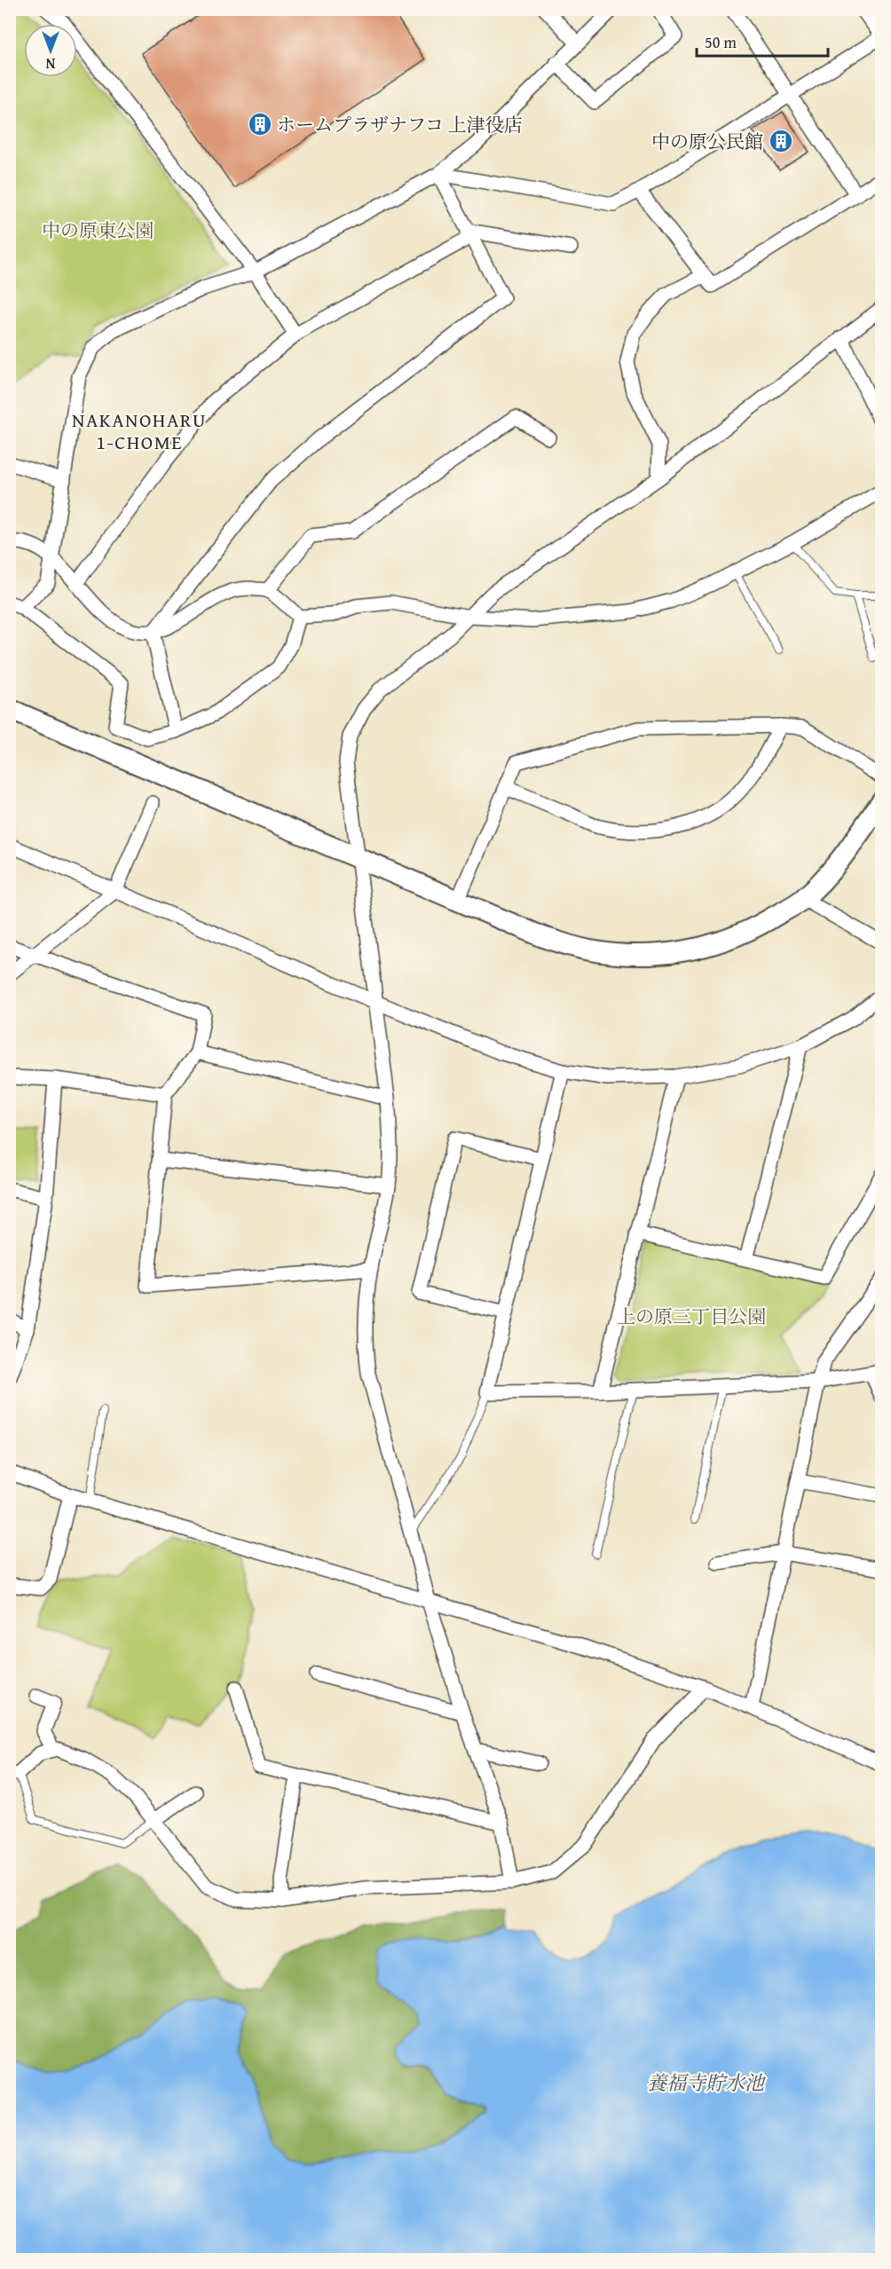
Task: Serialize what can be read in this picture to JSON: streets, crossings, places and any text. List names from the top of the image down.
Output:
{
  "districts": ["NAKANOHARU 1-CHOME"],
  "water": ["養福寺貯水池"],
  "parks": ["中の原東公園", "上の原三丁目公園"],
  "places": {
    "building": ["ホームプラザナフコ 上津役店", "中の原公民館"]
  },
  "scale_bar": "50 m",
  "north": "bottom"
}
